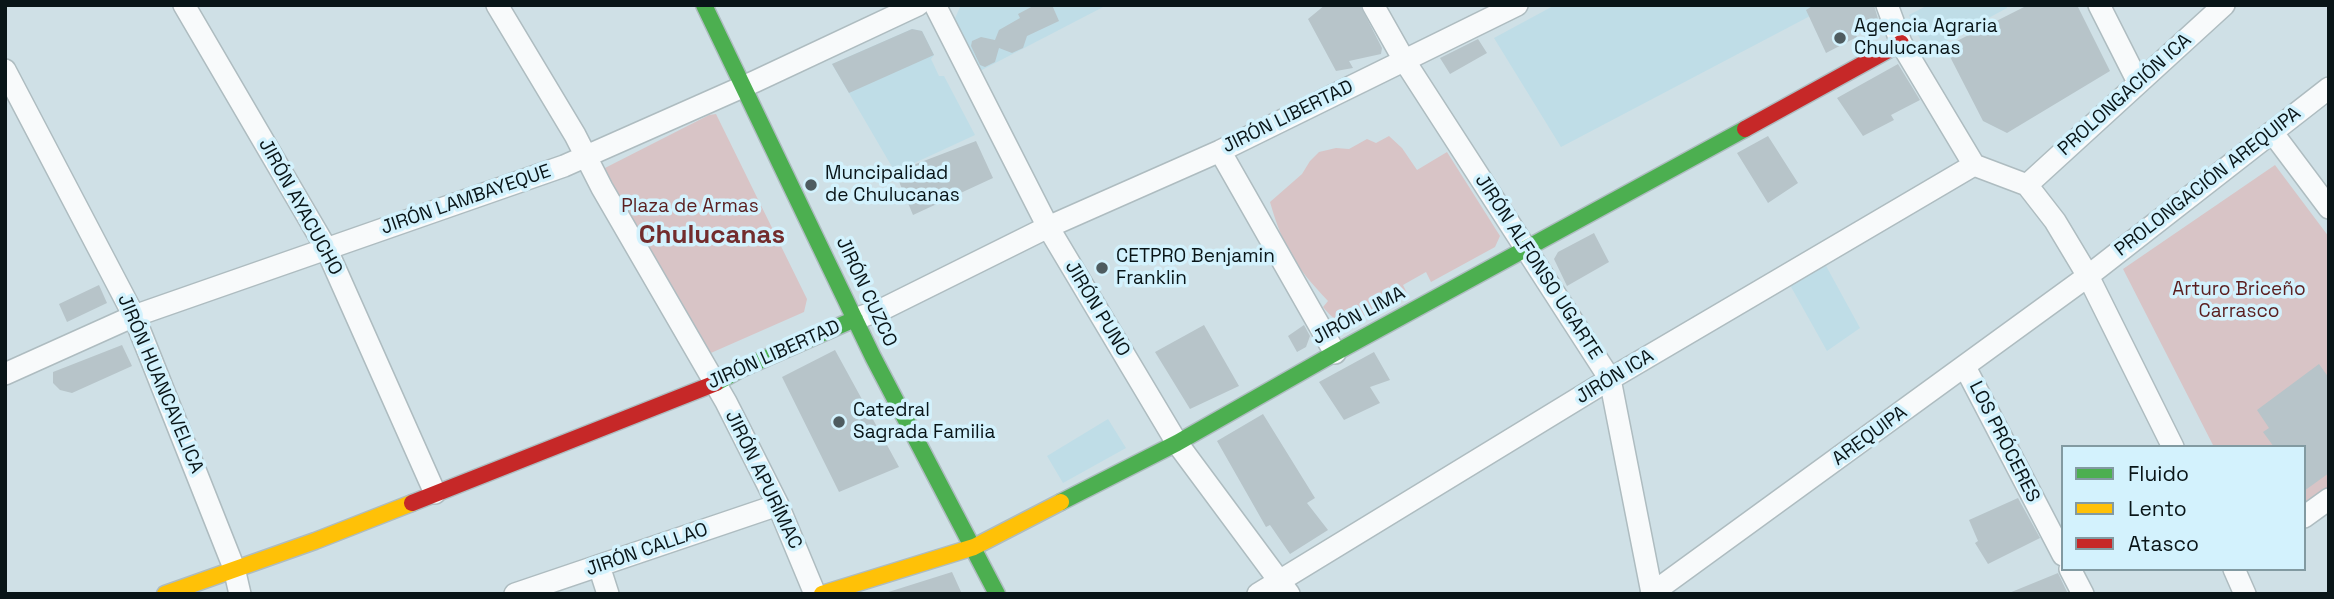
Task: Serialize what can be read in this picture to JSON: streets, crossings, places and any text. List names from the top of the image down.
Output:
{
  "streets": {
    "street": [
      "PROLONGACIÓN ICA",
      "JIRÓN LIBERTAD",
      "PROLONGACIÓN AREQUIPA",
      "JIRÓN LAMBAYEQUE",
      "JIRÓN AYACUCHO",
      "JIRÓN ALFONSO UGARTE",
      "JIRÓN CUZCO",
      "JIRÓN PUNO",
      "JIRÓN LIMA",
      "JIRÓN ICA",
      "JIRÓN HUANCAVELICA",
      "AREQUIPA",
      "LOS PRÓCERES",
      "JIRÓN APURÍMAC",
      "JIRÓN CALLAO"
    ]
  },
  "crossings": [
    ["JIRÓN LIBERTAD", "JIRÓN AYACUCHO"],
    ["JIRÓN LIBERTAD", "JIRÓN ALFONSO UGARTE"],
    ["JIRÓN LIBERTAD", "JIRÓN CUZCO"],
    ["JIRÓN LIBERTAD", "JIRÓN PUNO"],
    ["JIRÓN LIBERTAD", "JIRÓN HUANCAVELICA"],
    ["JIRÓN LIBERTAD", "JIRÓN APURÍMAC"],
    ["PROLONGACIÓN AREQUIPA", "AREQUIPA"],
    ["JIRÓN LAMBAYEQUE", "JIRÓN AYACUCHO"],
    ["JIRÓN LAMBAYEQUE", "JIRÓN CUZCO"],
    ["JIRÓN LAMBAYEQUE", "JIRÓN HUANCAVELICA"],
    ["JIRÓN LAMBAYEQUE", "JIRÓN APURÍMAC"],
    ["JIRÓN ALFONSO UGARTE", "JIRÓN LIMA"],
    ["JIRÓN ALFONSO UGARTE", "JIRÓN ICA"],
    ["JIRÓN ALFONSO UGARTE", "AREQUIPA"],
    ["JIRÓN CUZCO", "JIRÓN LIMA"],
    ["JIRÓN PUNO", "JIRÓN LIMA"],
    ["JIRÓN PUNO", "JIRÓN ICA"],
    ["AREQUIPA", "LOS PRÓCERES"],
    ["JIRÓN APURÍMAC", "JIRÓN CALLAO"]
  ],
  "districts": ["Chulucanas"],
  "parks": ["Plaza de Armas", "Arturo Briceño Carrasco"],
  "places": [
    "Agencia Agraria Chulucanas",
    "Muncipalidad de Chulucanas",
    "CETPRO Benjamin Franklin",
    "Catedral Sagrada Familia"
  ],
  "legend": ["Fluido", "Lento", "Atasco"]
}
